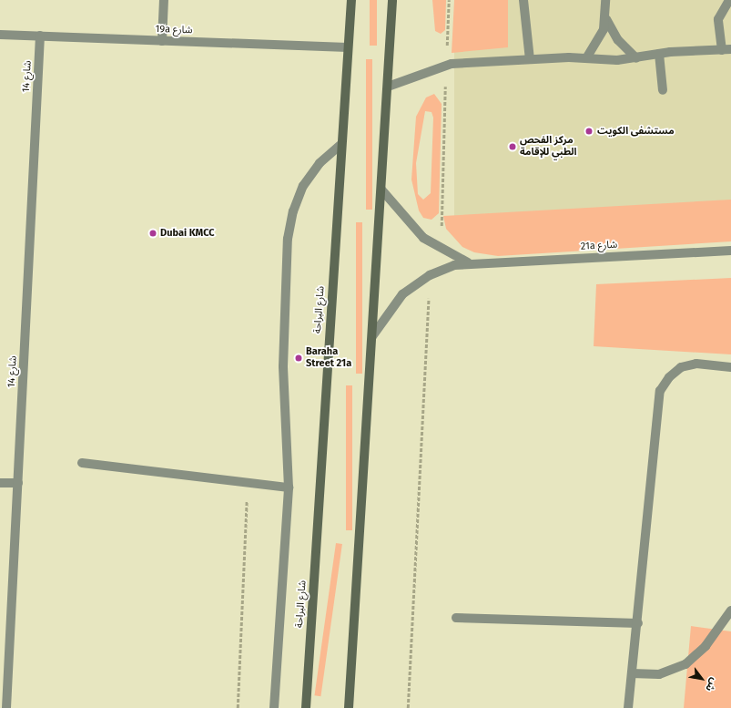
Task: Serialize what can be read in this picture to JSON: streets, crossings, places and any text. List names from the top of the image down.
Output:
{
  "streets": {
    "street": [
      "19a شارع",
      "شارع 14",
      "21a شارع",
      "شارع البراحة"
    ]
  },
  "crossings": [
    ["19a شارع", "شارع 14"],
    ["19a شارع", "شارع البراحة"]
  ],
  "places": [
    "مستشفى الكويت",
    "مركز الفحص الطبي للإقامة",
    "Dubai KMCC",
    "Baraha Street 21a"
  ],
  "north": "bottom right"
}
